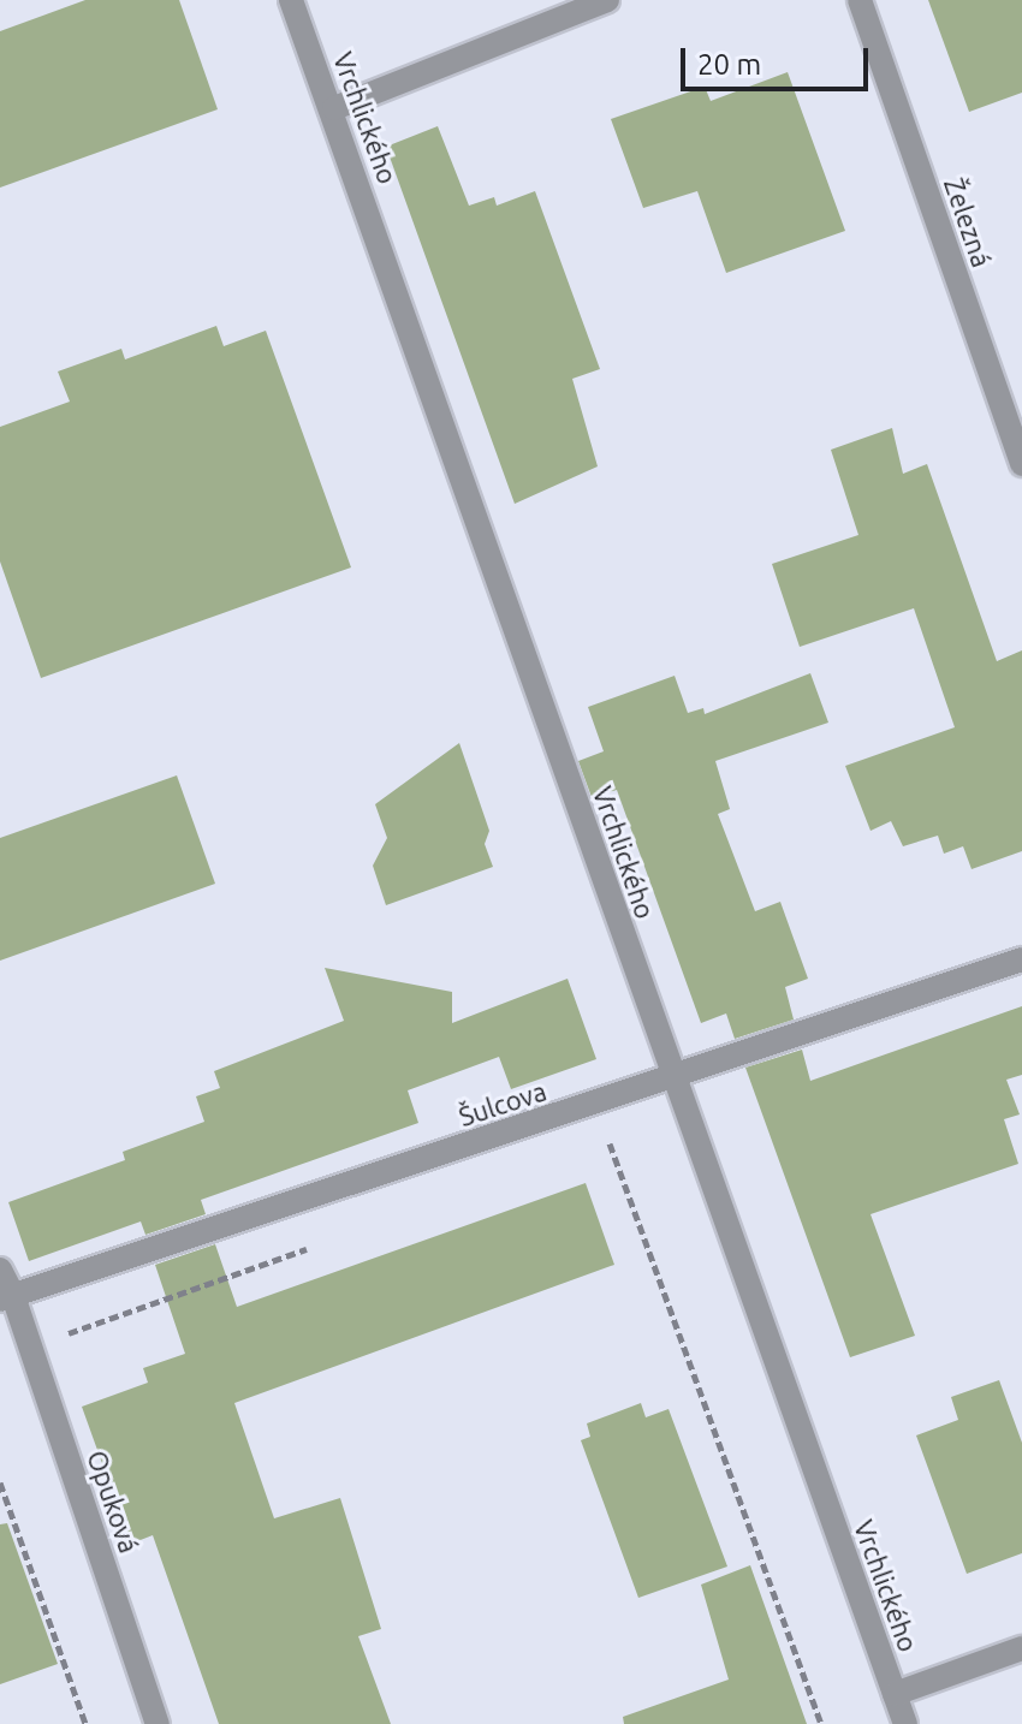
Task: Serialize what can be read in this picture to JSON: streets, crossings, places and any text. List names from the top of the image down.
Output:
{
  "streets": {
    "street": [
      "Vrchlického",
      "Železná",
      "Šulcova",
      "Opuková"
    ]
  },
  "crossings": [
    ["Vrchlického", "Šulcova"],
    ["Šulcova", "Opuková"]
  ],
  "scale_bar": "20 m"
}
